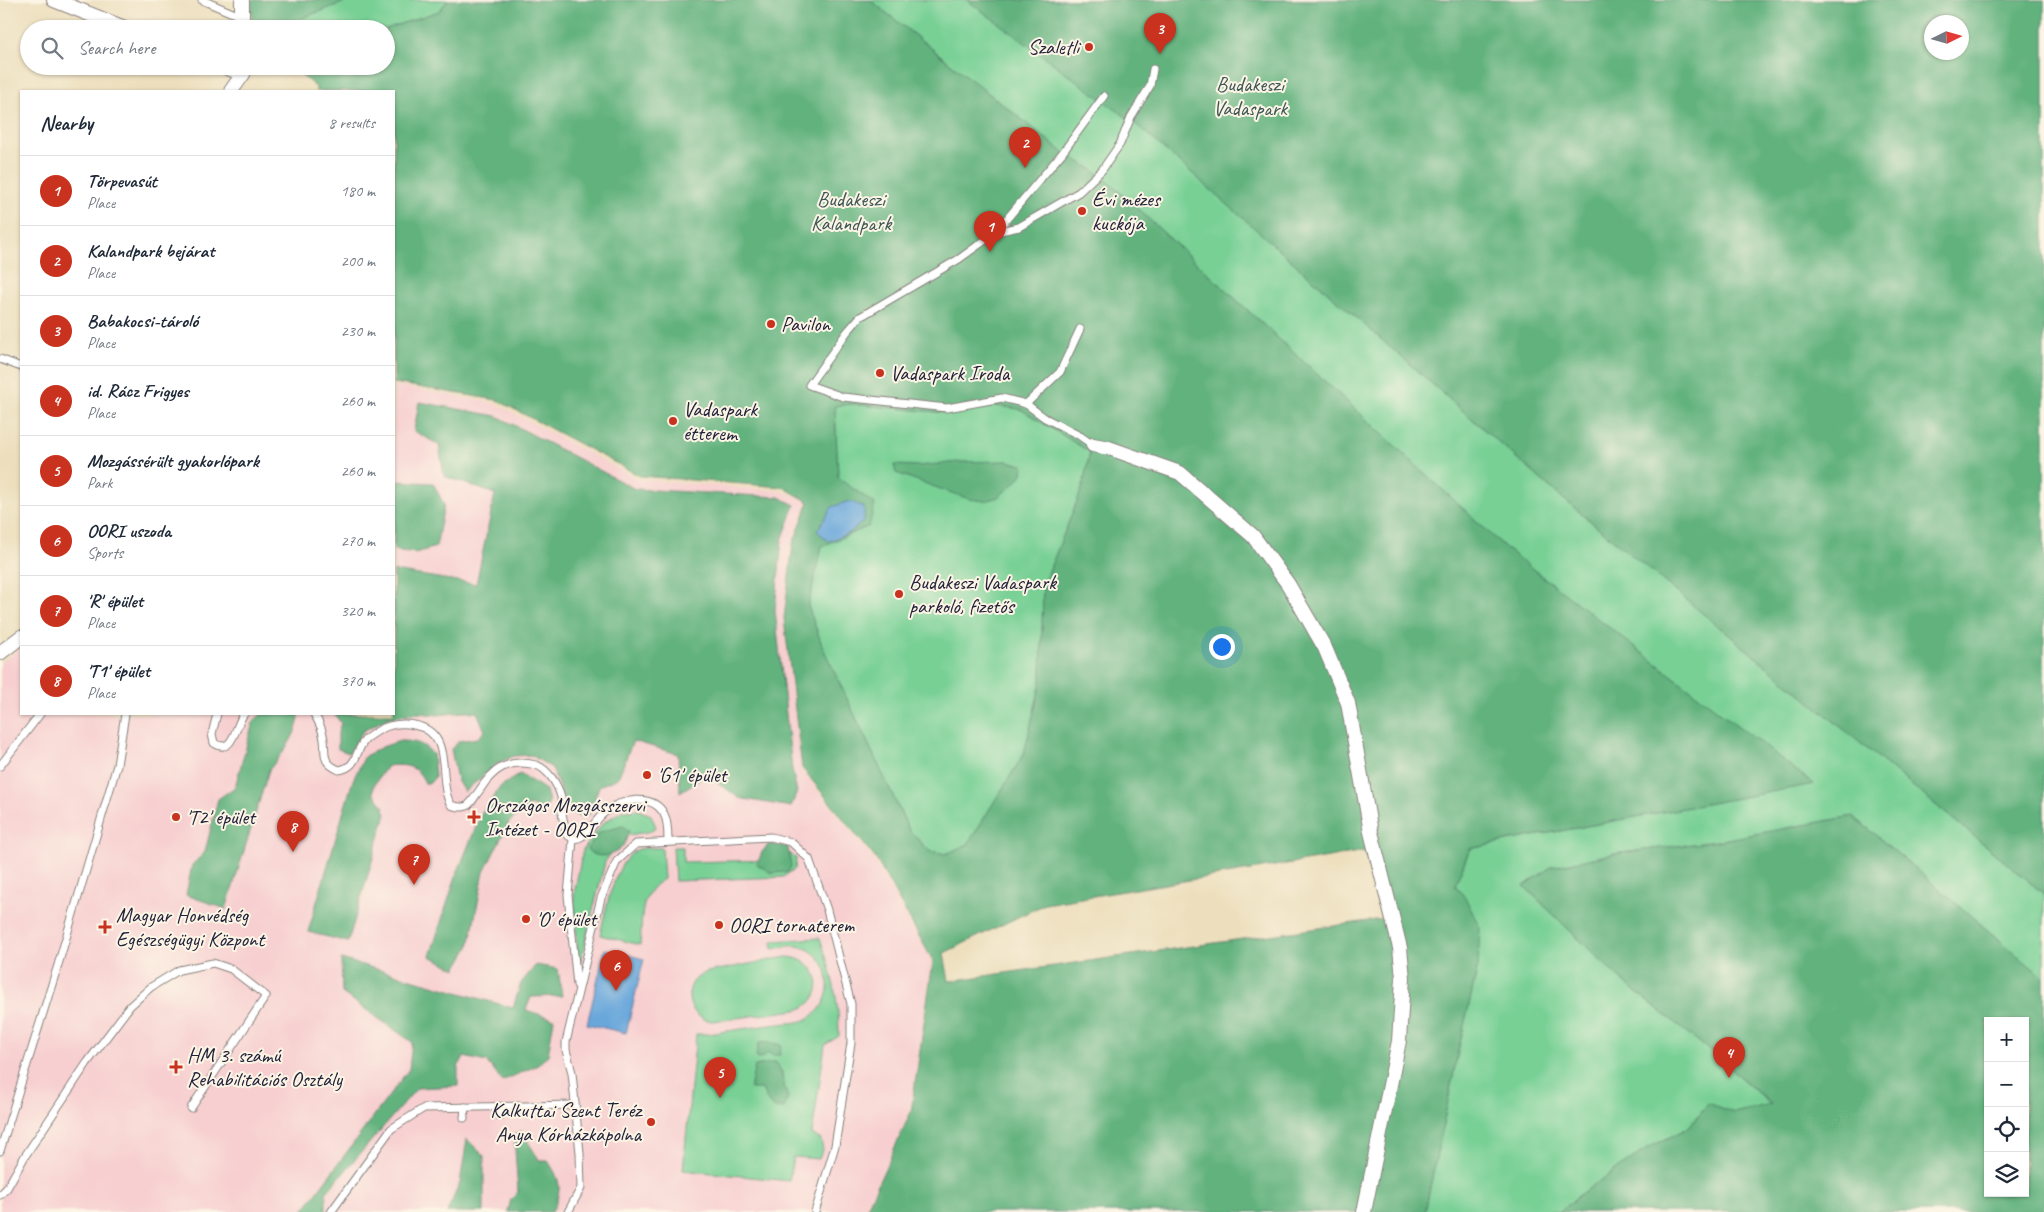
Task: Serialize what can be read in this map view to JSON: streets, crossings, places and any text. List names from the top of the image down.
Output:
{
  "parks": ["Budakeszi Vadaspark", "Budakeszi Kalandpark"],
  "places": {
    "other": [
      "Szaletli",
      "Évi mézes kuckója",
      "Pavilon",
      "Vadaspark Iroda",
      "Vadaspark étterem",
      "Budakeszi Vadaspark parkoló, fizetős",
      "'G1' épület",
      "'T2' épület",
      "'O' épület",
      "OORI tornaterem",
      "Kalkuttai Szent Teréz Anya Kórházkápolna"
    ],
    "health": ["Országos Mozgásszervi Intézet - OORI", "Magyar Honvédség Egészségügyi Központ", "HM 3. számú Rehabilitációs Osztály"]
  },
  "north": "right",
  "page": {
    "pins": [
      "3",
      "2",
      "1",
      "8",
      "7",
      "6",
      "4",
      "5"
    ],
    "search": "Search here",
    "heading": ["Nearby", "8 results"],
    "list": [
      {
        "mark": "1",
        "name": "Törpevasút",
        "note": "Place",
        "value": "180 m"
      },
      {
        "mark": "2",
        "name": "Kalandpark bejárat",
        "note": "Place",
        "value": "200 m"
      },
      {
        "mark": "3",
        "name": "Babakocsi-tároló",
        "note": "Place",
        "value": "230 m"
      },
      {
        "mark": "4",
        "name": "id. Rácz Frigyes",
        "note": "Place",
        "value": "260 m"
      },
      {
        "mark": "5",
        "name": "Mozgássérült gyakorlópark",
        "note": "Park",
        "value": "260 m"
      },
      {
        "mark": "6",
        "name": "OORI uszoda",
        "note": "Sports",
        "value": "270 m"
      },
      {
        "mark": "7",
        "name": "'R' épület",
        "note": "Place",
        "value": "320 m"
      },
      {
        "mark": "8",
        "name": "'T1' épület",
        "note": "Place",
        "value": "370 m"
      }
    ],
    "map_buttons": ["+", "−"]
  }
}
